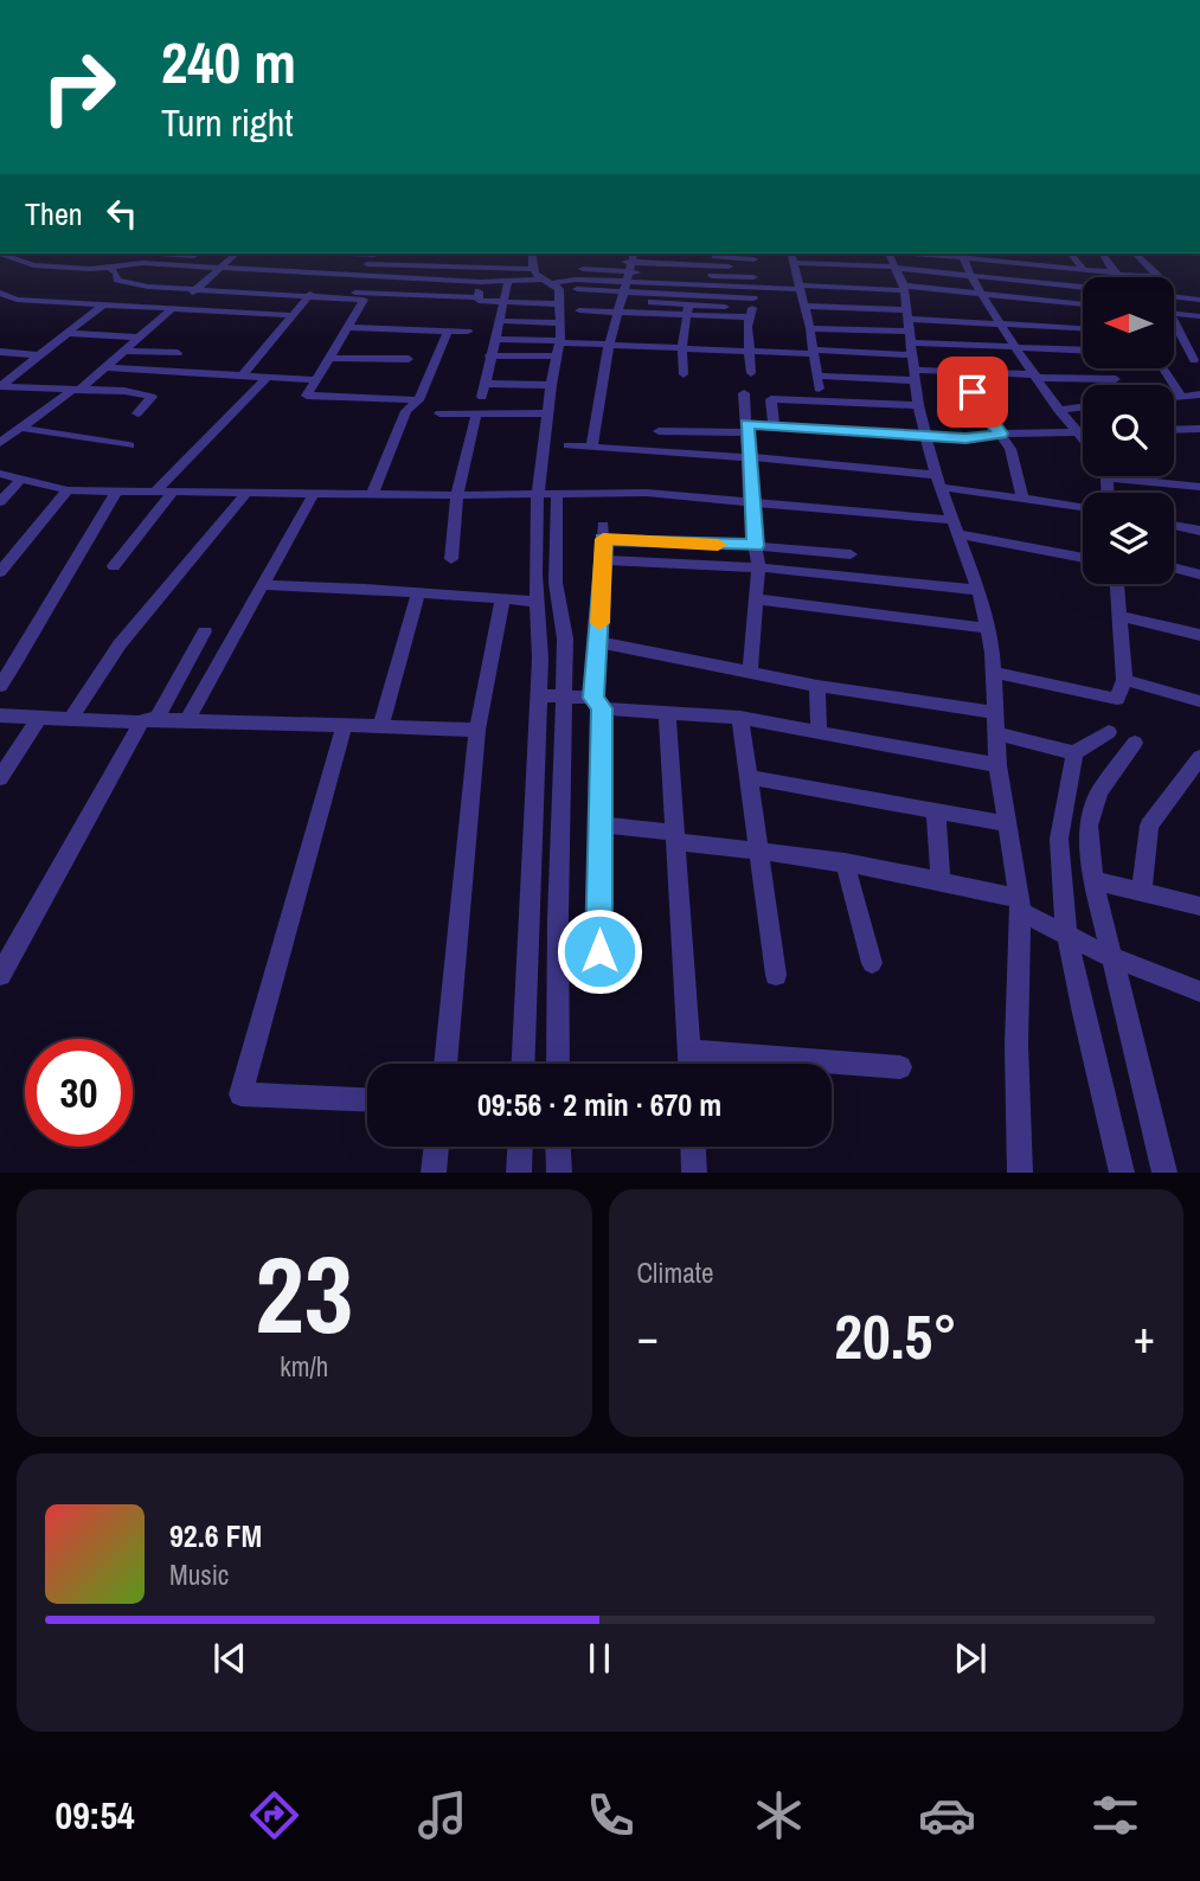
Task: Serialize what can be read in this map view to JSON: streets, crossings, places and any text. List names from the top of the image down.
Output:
{
  "north": "left",
  "page": {
    "turn": ["240 m", "Turn right"],
    "then": "Then",
    "limit": "30",
    "trip": "09:56 · 2 min · 670 m",
    "tile": [
      ["23", "km/h"],
      "Climate"
    ],
    "heat": ["−", "20.5°", "+"],
    "song": ["92.6 FM", "Music"],
    "tabs": "09:54"
  }
}
